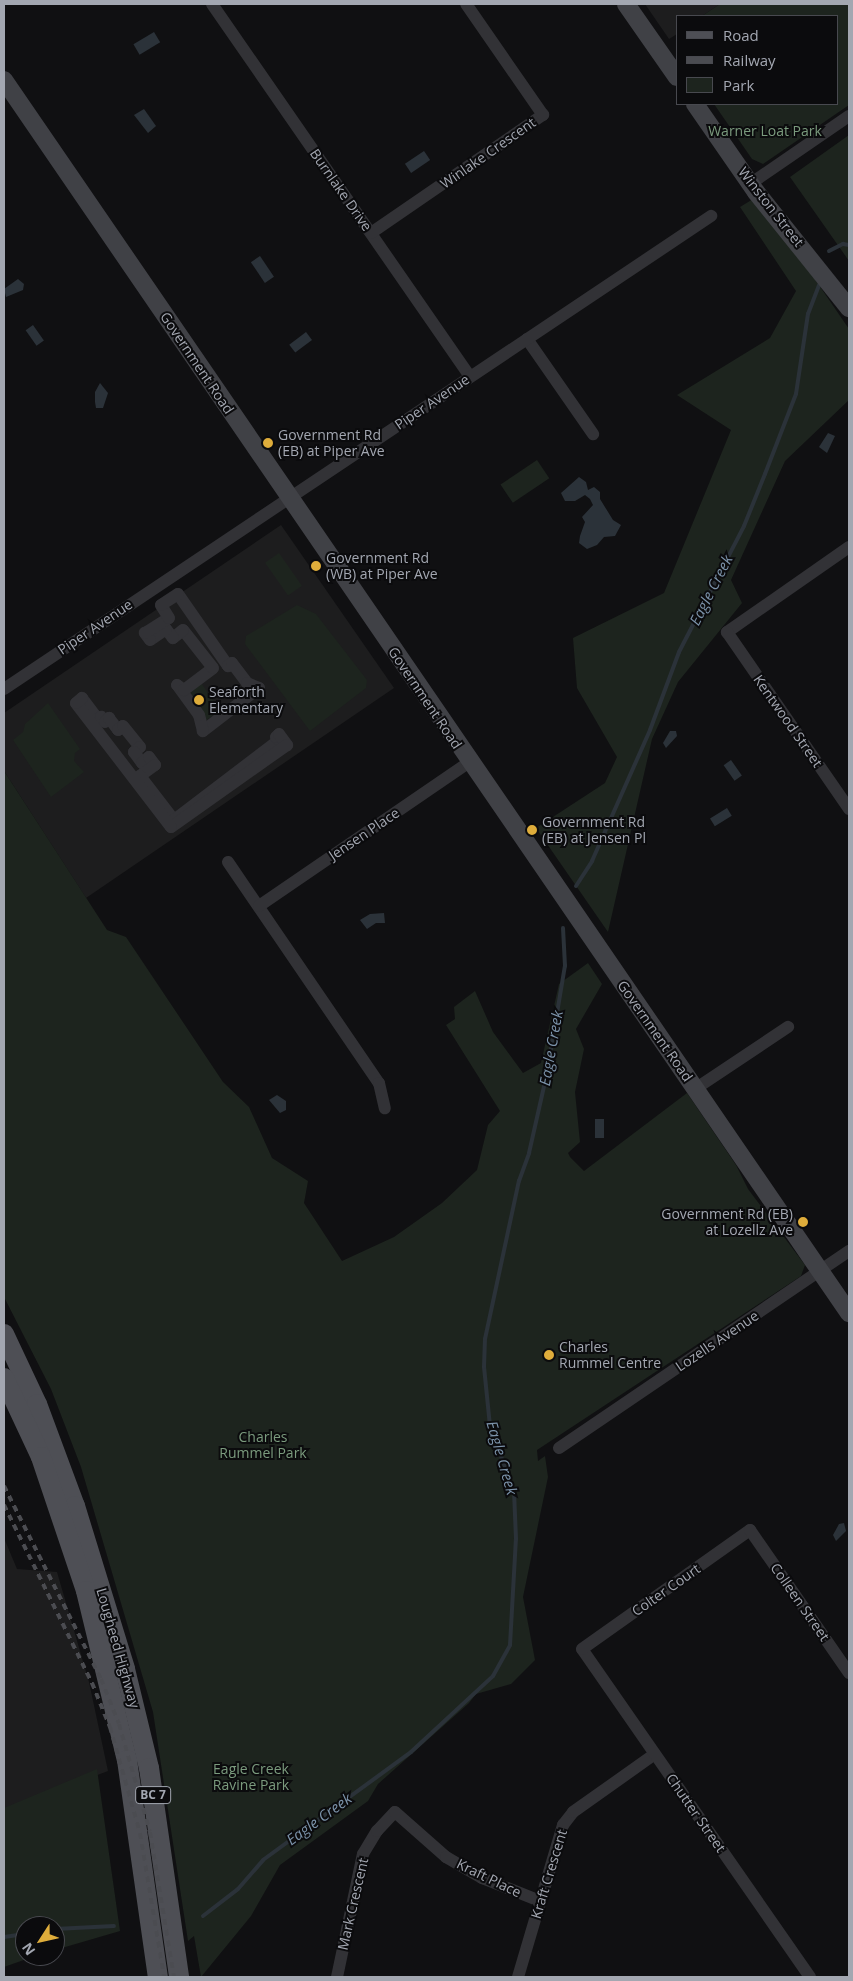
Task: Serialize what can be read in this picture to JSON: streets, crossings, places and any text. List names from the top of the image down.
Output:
{
  "streets": {
    "main road": ["Lougheed Highway", "BC 7"],
    "street": [
      "Winlake Crescent",
      "Burnlake Drive",
      "Winston Street",
      "Government Road",
      "Piper Avenue",
      "Kentwood Street",
      "Jensen Place",
      "Lozells Avenue",
      "Colter Court",
      "Colleen Street",
      "Chutter Street",
      "Kraft Crescent",
      "Kraft Place",
      "Mark Crescent"
    ]
  },
  "crossings": [
    ["Winlake Crescent", "Burnlake Drive"],
    ["Burnlake Drive", "Piper Avenue"],
    ["Government Road", "Piper Avenue"],
    ["Government Road", "Jensen Place"],
    ["Government Road", "Lozells Avenue"],
    ["Colter Court", "Colleen Street"],
    ["Colter Court", "Chutter Street"],
    ["Chutter Street", "Kraft Crescent"],
    ["Kraft Crescent", "Kraft Place"],
    ["Kraft Place", "Mark Crescent"]
  ],
  "water": ["Eagle Creek"],
  "parks": ["Warner Loat Park", "Charles Rummel Park", "Eagle Creek Ravine Park"],
  "places": [
    "Government Rd (EB) at Piper Ave",
    "Government Rd (WB) at Piper Ave",
    "Seaforth Elementary",
    "Government Rd (EB) at Jensen Pl",
    "Government Rd (EB) at Lozellz Ave",
    "Charles Rummel Centre"
  ],
  "legend": ["Road", "Railway", "Park"],
  "north": "bottom left"
}
